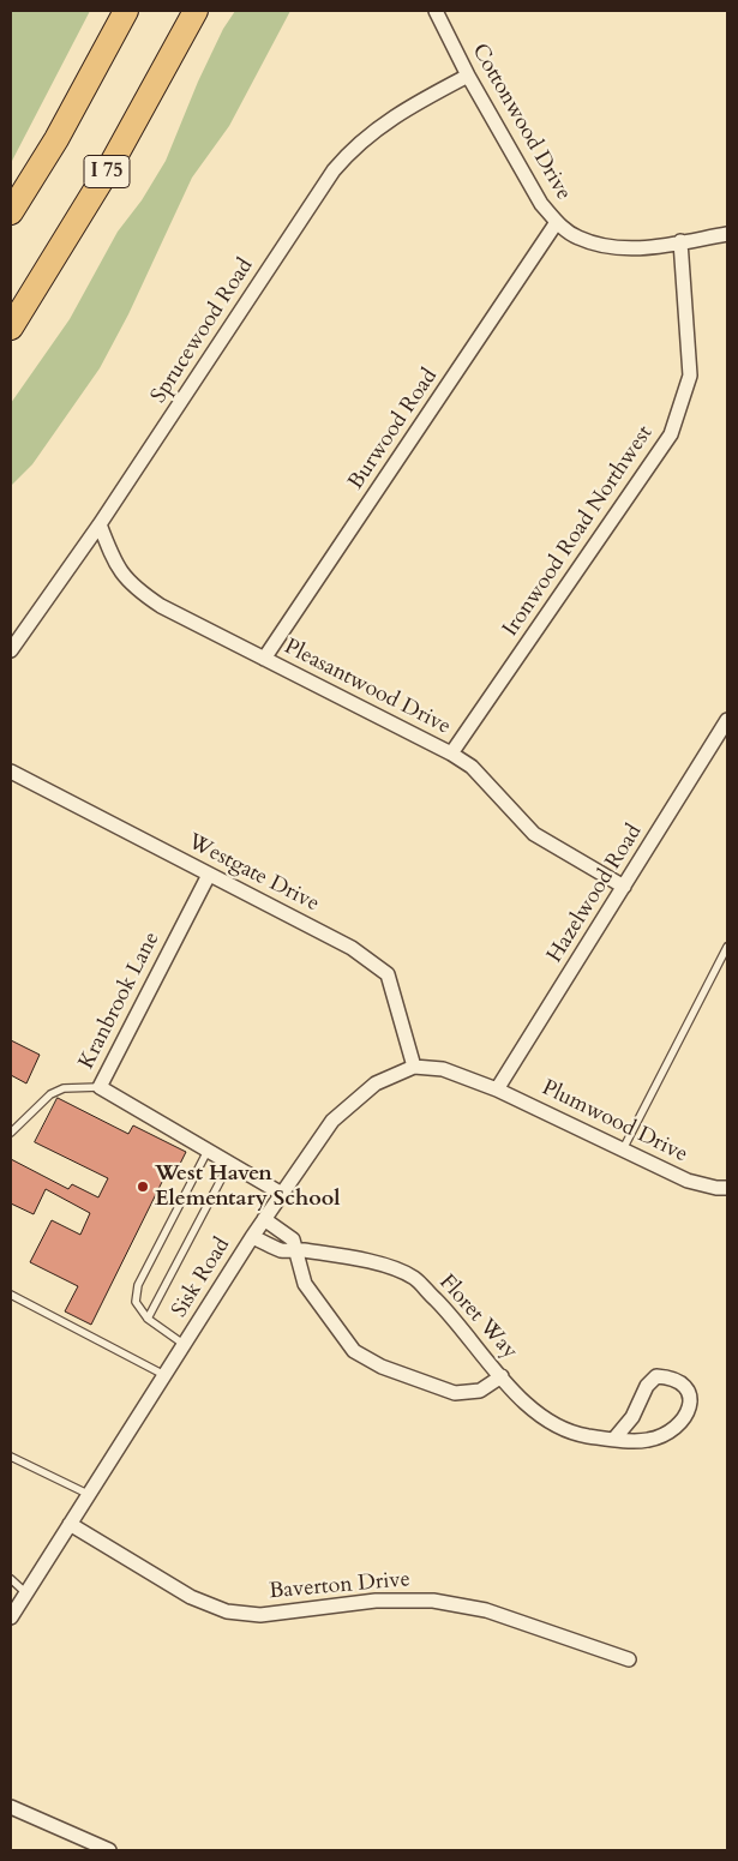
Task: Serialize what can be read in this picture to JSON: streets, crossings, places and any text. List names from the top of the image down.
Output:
{
  "streets": {
    "highway": ["I 75"],
    "street": [
      "Cottonwood Drive",
      "Sprucewood Road",
      "Burwood Road",
      "Ironwood Road Northwest",
      "Pleasantwood Drive",
      "Westgate Drive",
      "Hazelwood Road",
      "Kranbrook Lane",
      "Plumwood Drive",
      "Sisk Road",
      "Floret Way",
      "Baverton Drive"
    ]
  },
  "crossings": [
    ["Cottonwood Drive", "Sprucewood Road"],
    ["Cottonwood Drive", "Burwood Road"],
    ["Cottonwood Drive", "Ironwood Road Northwest"],
    ["Sprucewood Road", "Pleasantwood Drive"],
    ["Burwood Road", "Pleasantwood Drive"],
    ["Ironwood Road Northwest", "Pleasantwood Drive"],
    ["Pleasantwood Drive", "Hazelwood Road"],
    ["Westgate Drive", "Kranbrook Lane"],
    ["Westgate Drive", "Sisk Road"],
    ["Hazelwood Road", "Plumwood Drive"],
    ["Hazelwood Road", "Sisk Road"],
    ["Kranbrook Lane", "Sisk Road"],
    ["Plumwood Drive", "Sisk Road"],
    ["Sisk Road", "Floret Way"],
    ["Sisk Road", "Baverton Drive"]
  ],
  "places": ["West Haven Elementary School"]
}
